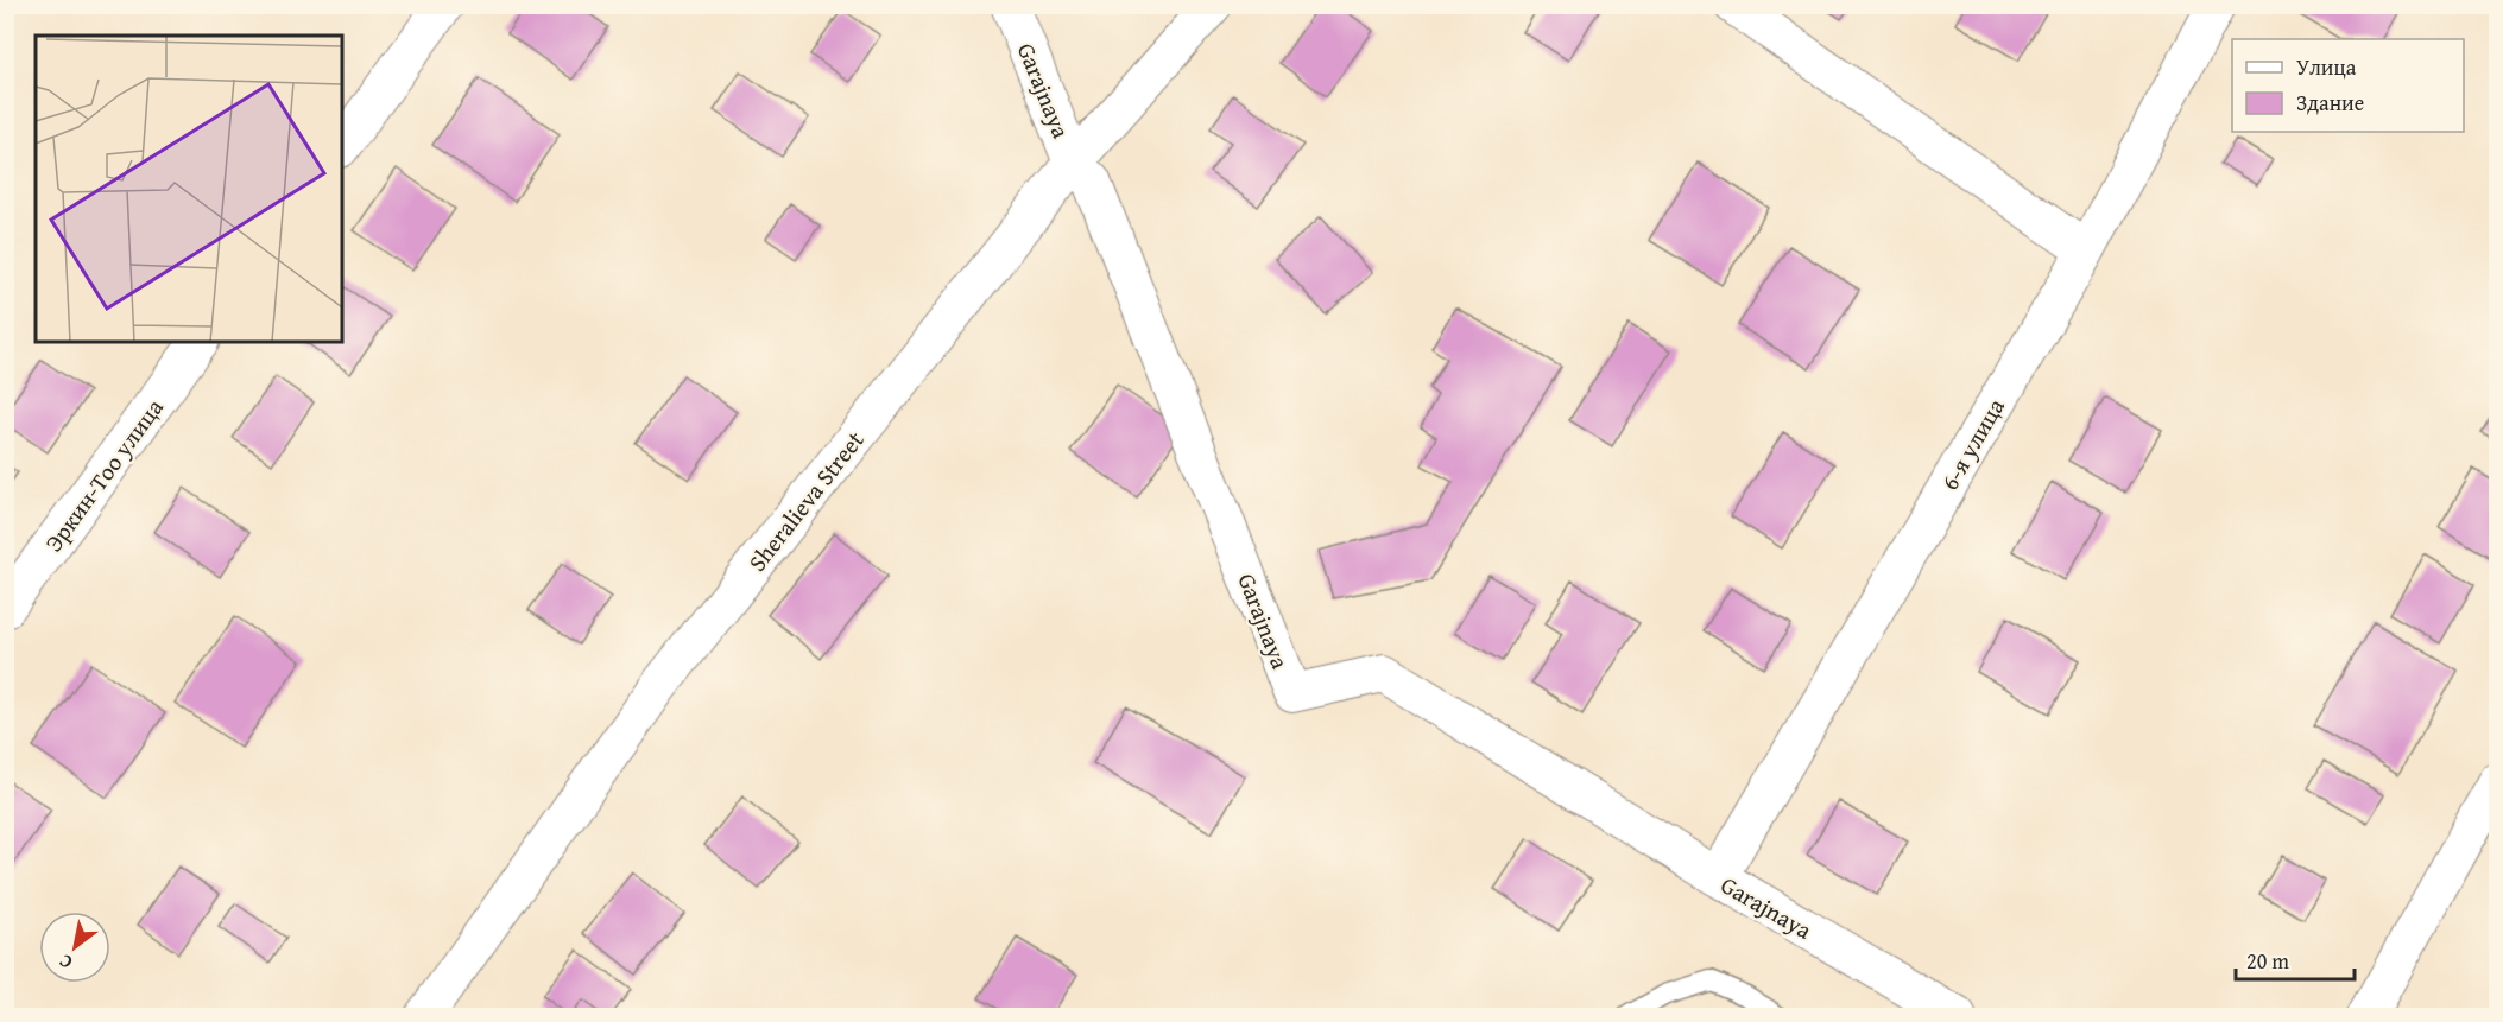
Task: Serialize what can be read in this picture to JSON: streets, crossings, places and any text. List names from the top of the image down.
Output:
{
  "streets": {
    "street": [
      "Garajnaya",
      "6-я улица",
      "Эркин-Тоо улица",
      "Sheralieva Street"
    ]
  },
  "crossings": [
    ["Garajnaya", "6-я улица"],
    ["Garajnaya", "Sheralieva Street"]
  ],
  "legend": ["Улица", "Здание"],
  "scale_bar": "20 m",
  "north": "bottom left"
}
